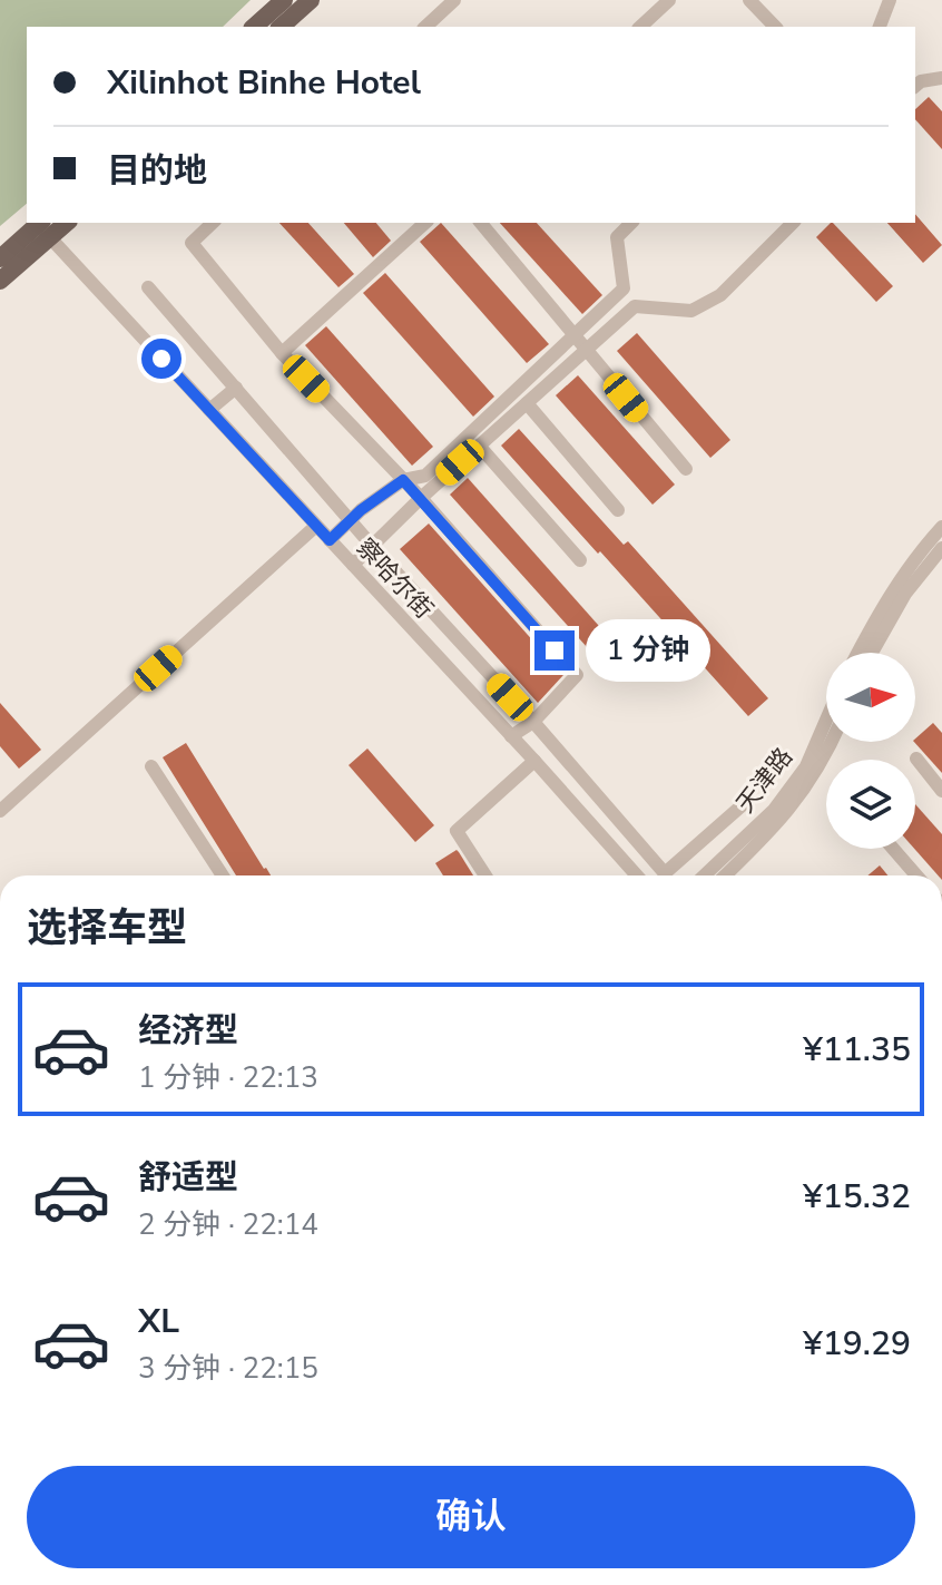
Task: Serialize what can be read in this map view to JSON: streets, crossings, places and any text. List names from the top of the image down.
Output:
{
  "streets": {
    "street": ["察哈尔街", "天津路"]
  },
  "north": "right",
  "page": {
    "banner": ["Xilinhot Binhe Hotel", "目的地"],
    "bubble": "1 分钟",
    "heading": "选择车型",
    "list": [
      {
        "name": "经济型",
        "note": "1 分钟 · 22:13",
        "value": "¥11.35"
      },
      {
        "name": "舒适型",
        "note": "2 分钟 · 22:14",
        "value": "¥15.32"
      },
      {
        "name": "XL",
        "note": "3 分钟 · 22:15",
        "value": "¥19.29"
      }
    ],
    "buttons": "确认"
  }
}
